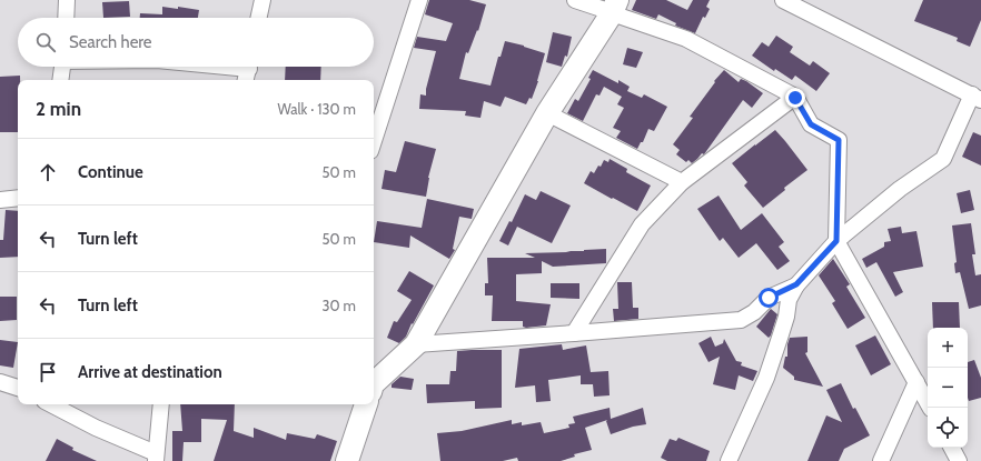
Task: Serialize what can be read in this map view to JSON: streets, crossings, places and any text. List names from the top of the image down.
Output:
{
  "page": {
    "search": "Search here",
    "heading": ["2 min", "Walk · 130 m"],
    "list": [
      ["Continue", "50 m"],
      ["Turn left", "50 m"],
      ["Turn left", "30 m"],
      "Arrive at destination"
    ],
    "map_buttons": ["+", "−"]
  }
}
